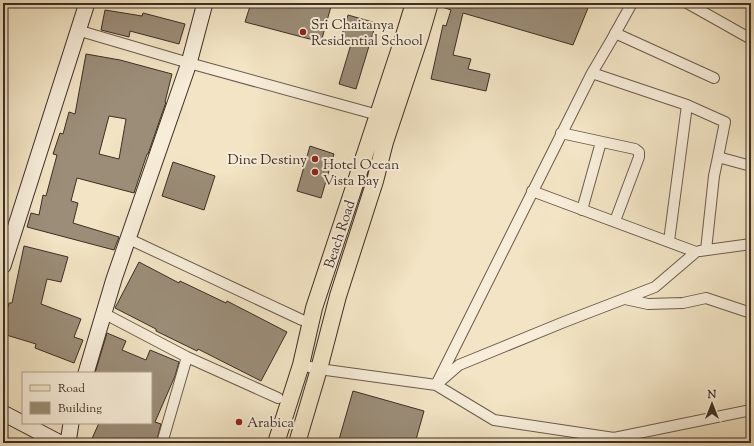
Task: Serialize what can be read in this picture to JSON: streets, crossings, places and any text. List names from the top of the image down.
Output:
{
  "streets": {
    "main road": ["Beach Road"]
  },
  "places": [
    "Sri Chaitanya Residential School",
    "Dine Destiny",
    "Hotel Ocean Vista Bay",
    "Arabica"
  ],
  "legend": ["Road", "Building"],
  "north": "top"
}
